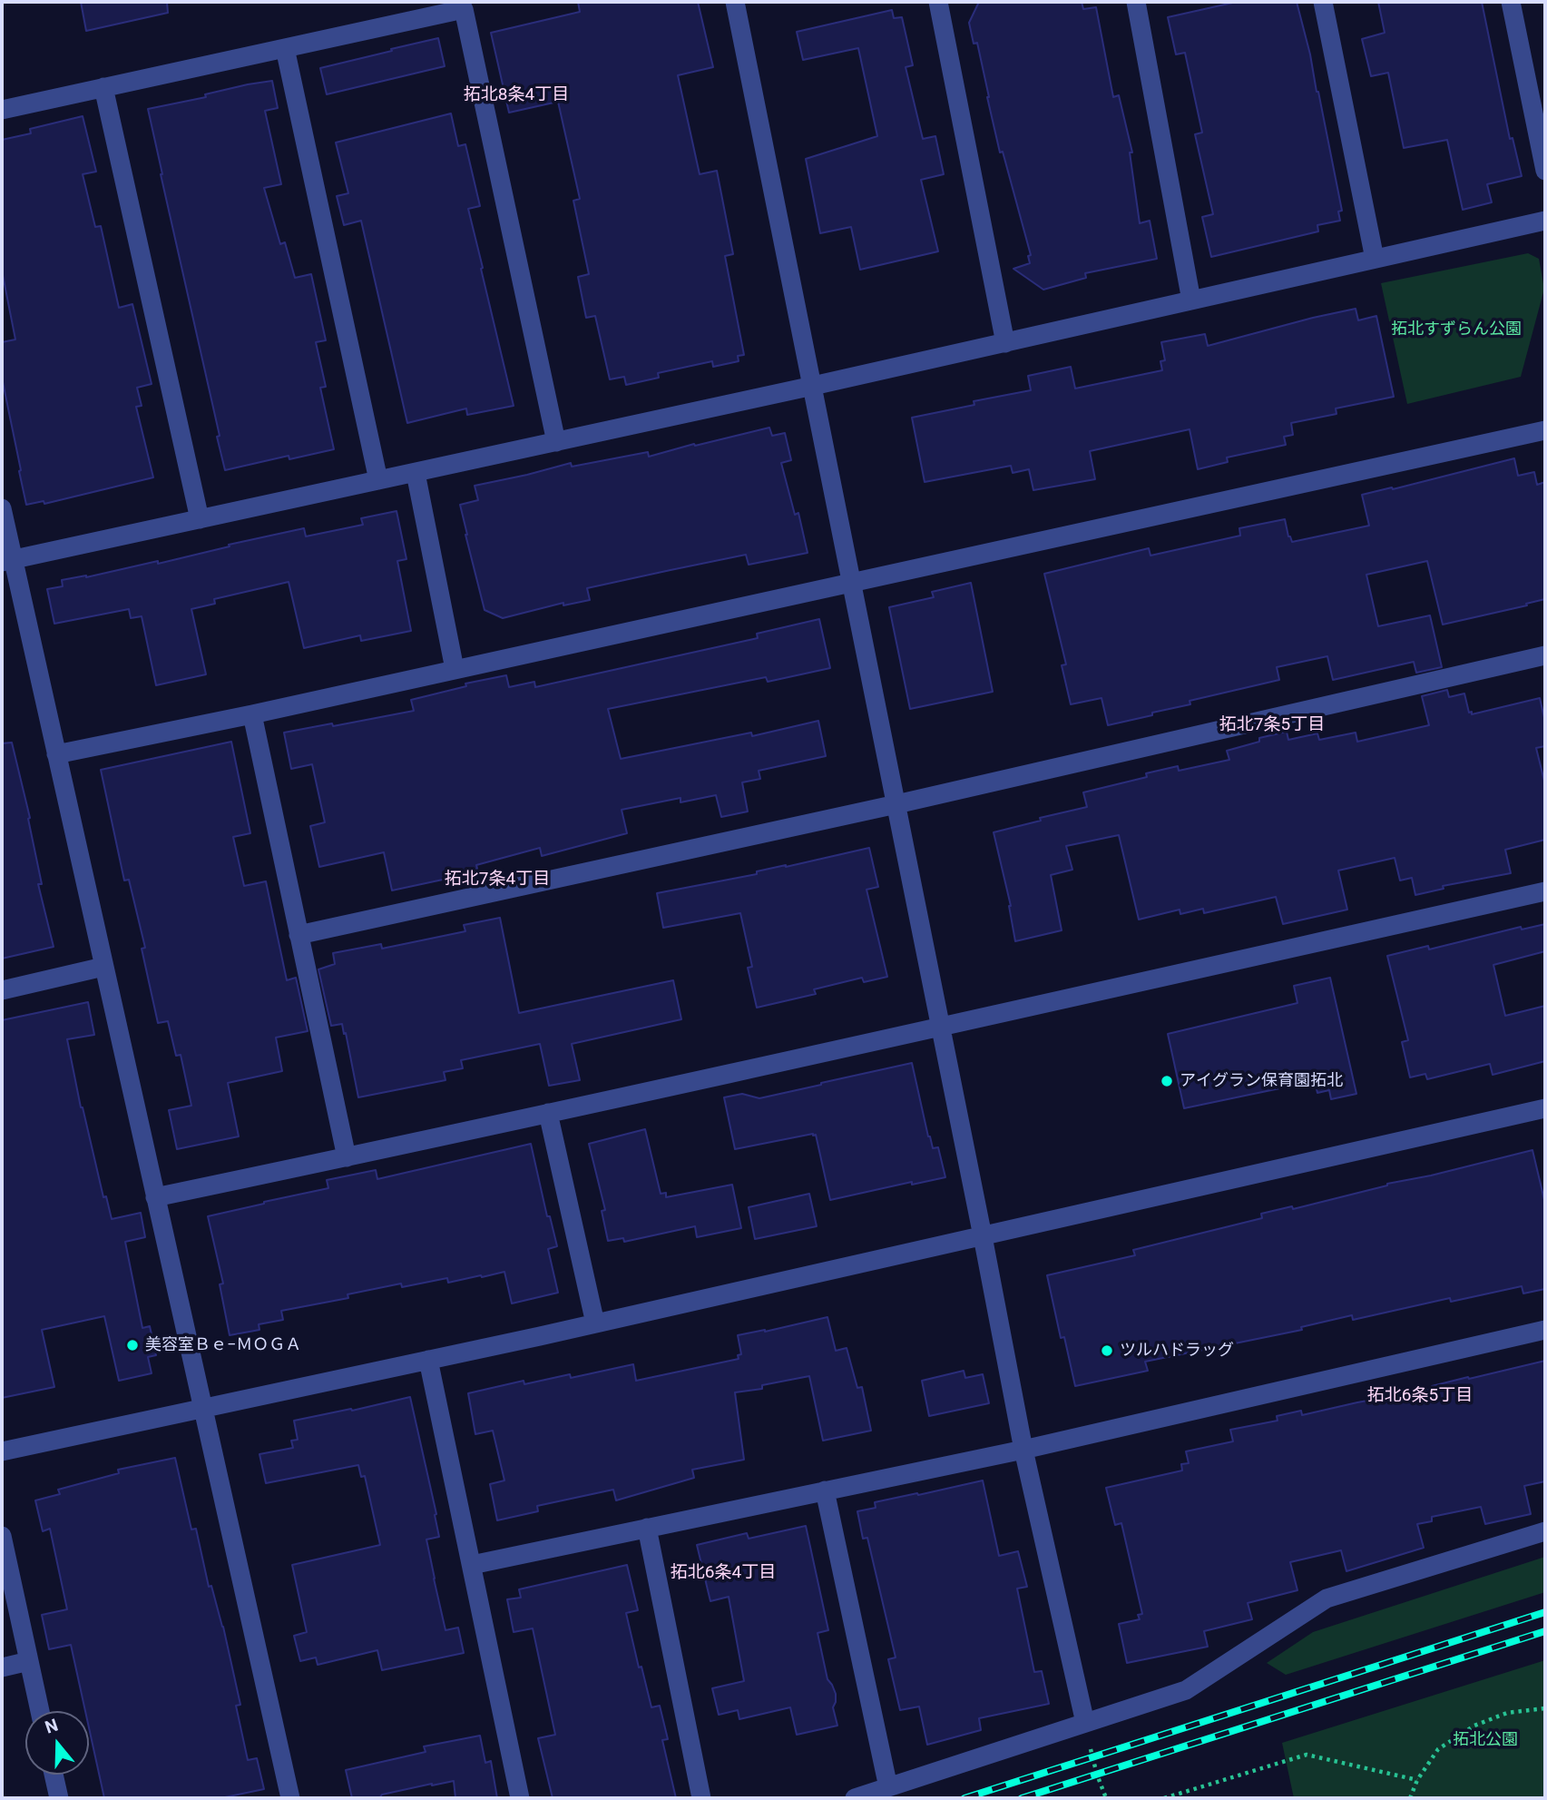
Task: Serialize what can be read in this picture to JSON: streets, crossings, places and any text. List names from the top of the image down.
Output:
{
  "districts": [
    "拓北8条4丁目",
    "拓北7条5丁目",
    "拓北7条4丁目",
    "拓北6条5丁目",
    "拓北6条4丁目"
  ],
  "parks": ["拓北すずらん公園", "拓北公園"],
  "places": ["アイグラン保育園拓北", "美容室Ｂｅ−ＭＯＧＡ", "ツルハドラッグ"],
  "north": "top"
}
